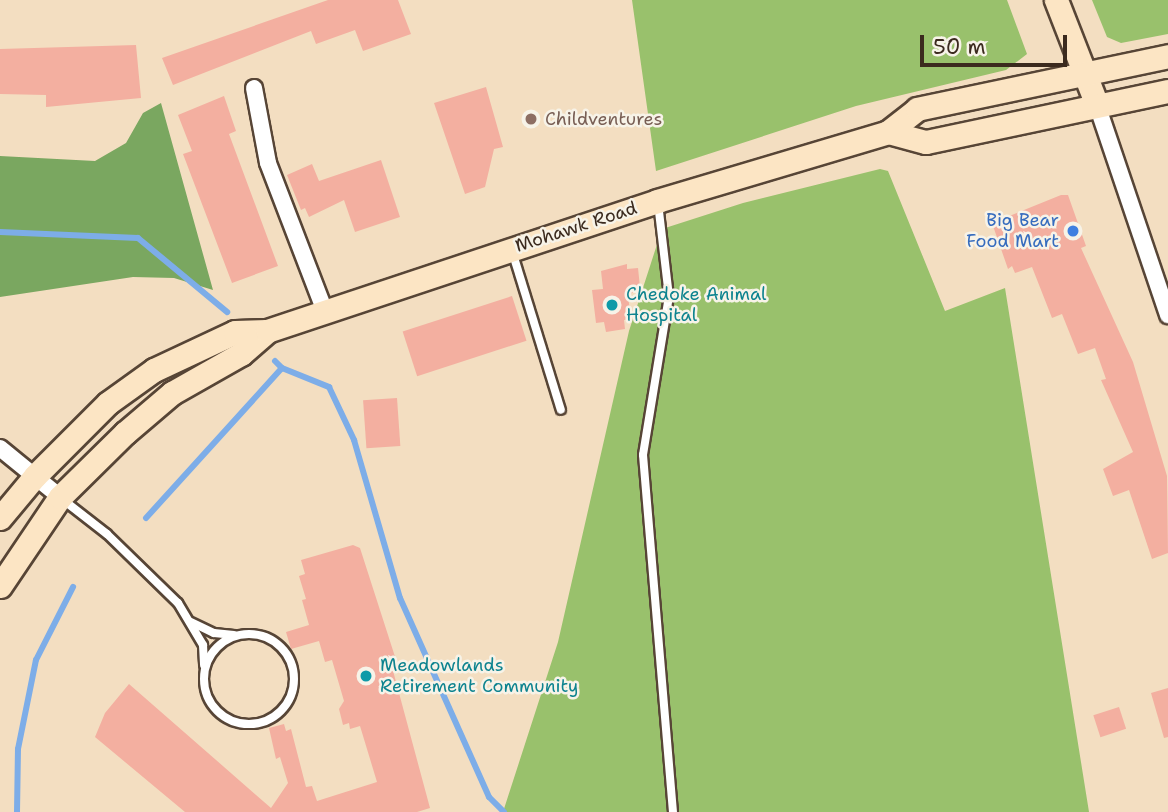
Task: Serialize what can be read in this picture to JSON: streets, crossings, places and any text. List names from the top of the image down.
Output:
{
  "streets": {
    "main road": ["Mohawk Road"]
  },
  "places": [
    "Childventures",
    "Big Bear Food Mart",
    "Chedoke Animal Hospital",
    "Meadowlands Retirement Community"
  ],
  "scale_bar": "50 m"
}
